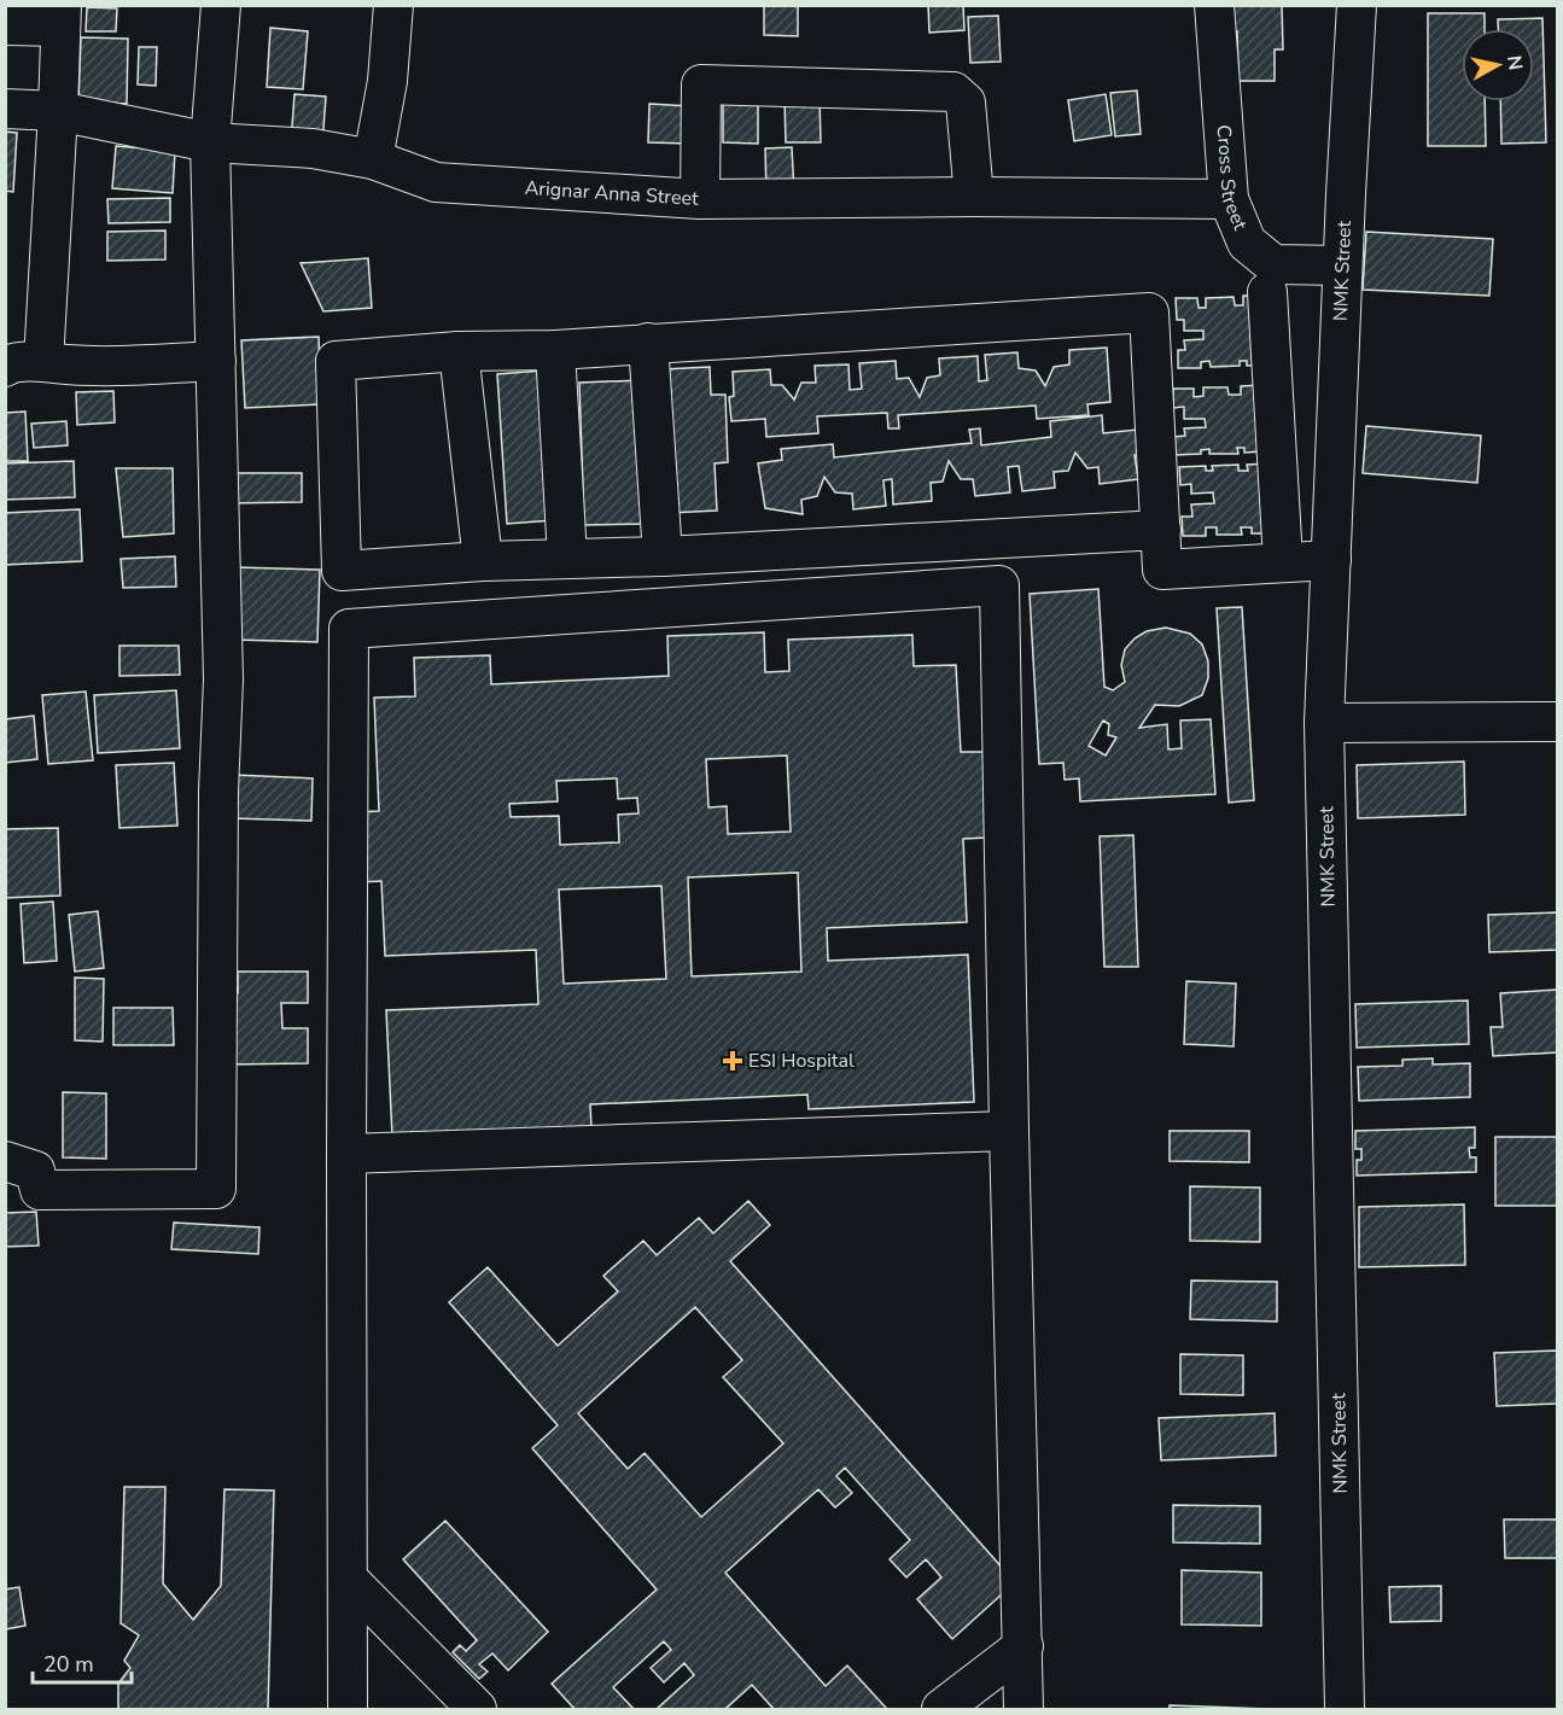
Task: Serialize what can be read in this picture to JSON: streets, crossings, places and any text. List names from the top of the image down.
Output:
{
  "streets": {
    "street": ["Cross Street", "Arignar Anna Street", "NMK Street"]
  },
  "crossings": [
    ["Cross Street", "Arignar Anna Street"],
    ["Cross Street", "NMK Street"]
  ],
  "places": {
    "health": ["ESI Hospital"]
  },
  "scale_bar": "20 m",
  "north": "right"
}
